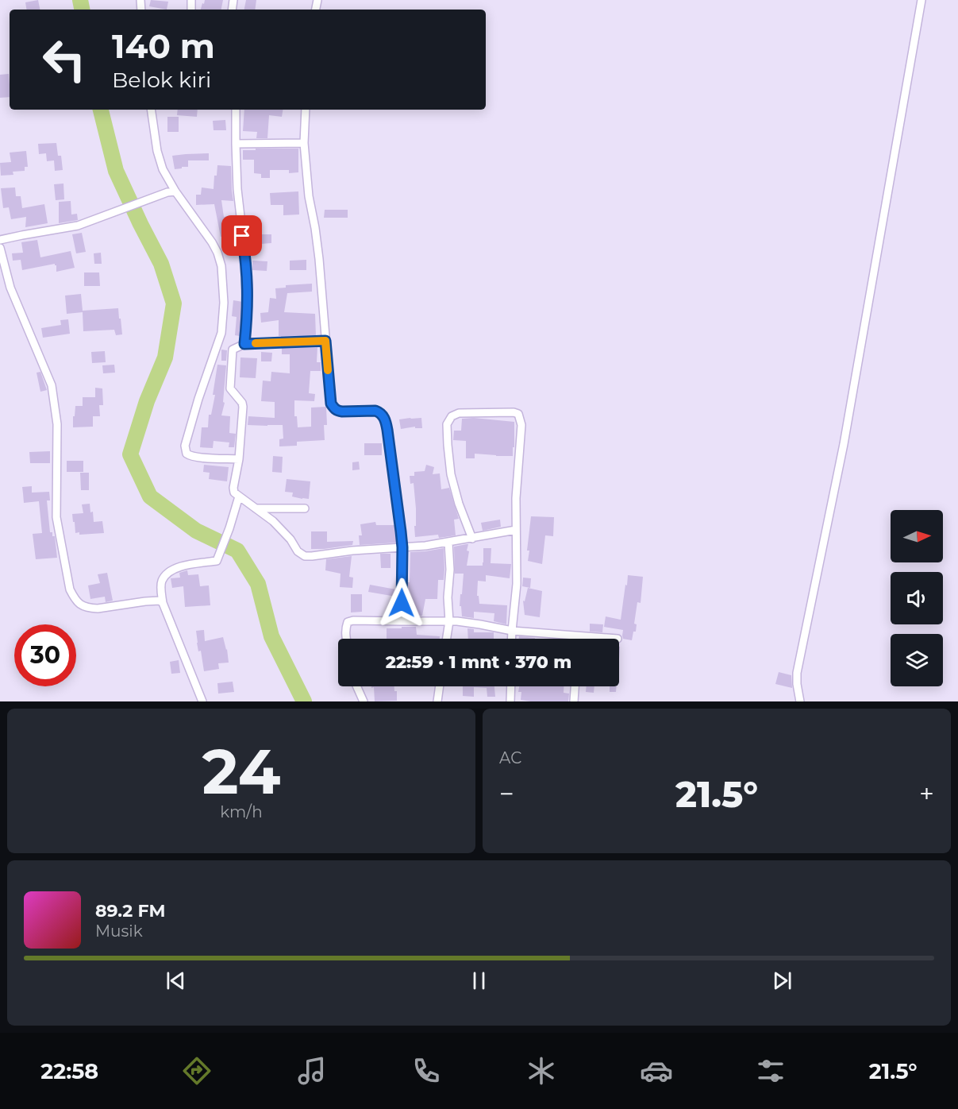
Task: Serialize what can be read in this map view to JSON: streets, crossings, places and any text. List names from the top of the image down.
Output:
{
  "north": "right",
  "page": {
    "turn": ["140 m", "Belok kiri"],
    "limit": "30",
    "trip": "22:59 · 1 mnt · 370 m",
    "tile": [
      ["24", "km/h"],
      "AC"
    ],
    "heat": ["−", "21.5°", "+"],
    "song": ["89.2 FM", "Musik"],
    "tabs": ["22:58", "21.5°"]
  }
}
